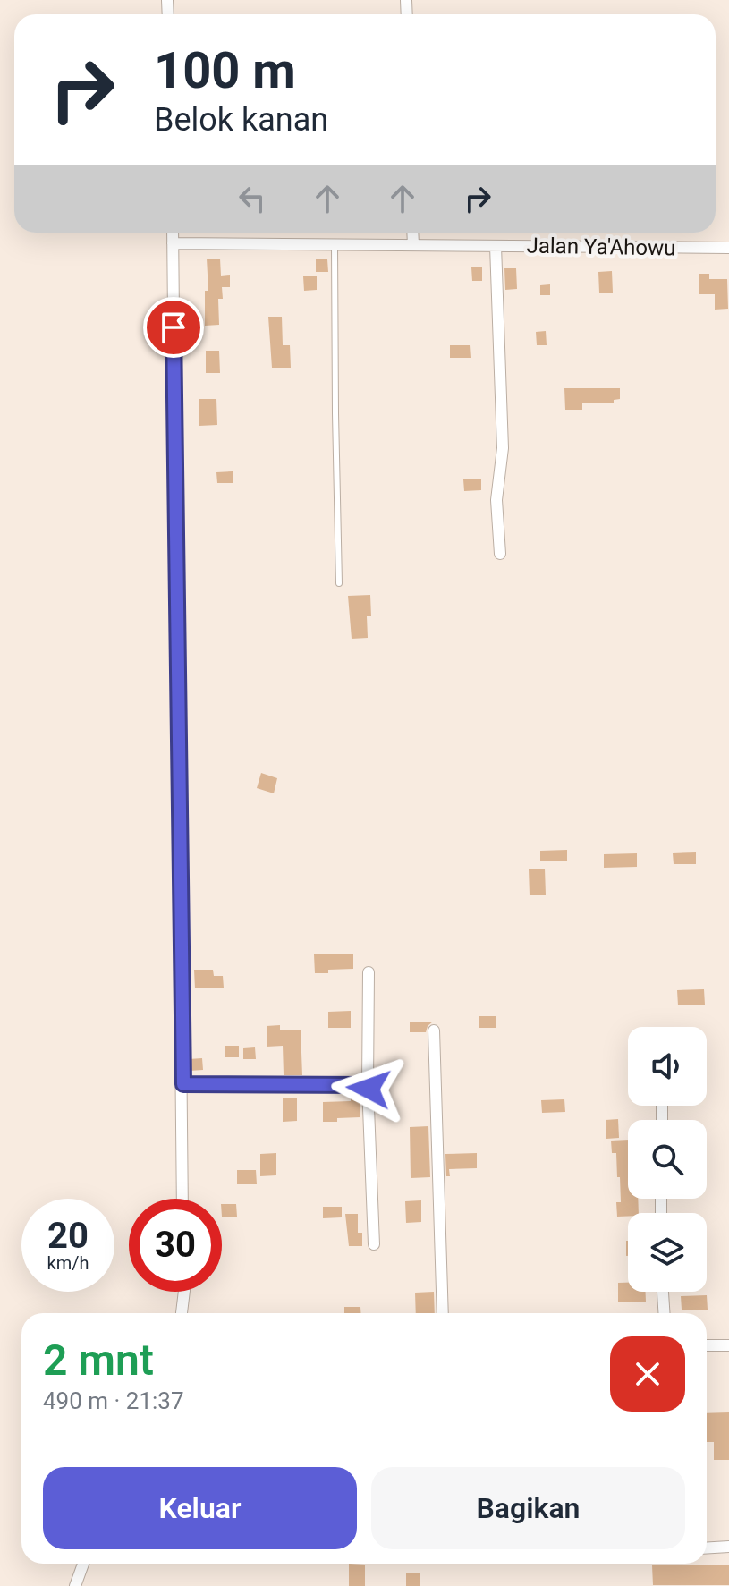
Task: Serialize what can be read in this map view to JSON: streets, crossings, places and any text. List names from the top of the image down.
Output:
{
  "streets": {
    "street": ["Jalan Ya'Ahowu"]
  },
  "page": {
    "turn": ["100 m", "Belok kanan"],
    "speed": "20 km/h",
    "limit": "30",
    "heading": ["2 mnt", "490 m · 21:37"],
    "buttons": ["Keluar", "Bagikan"]
  }
}
